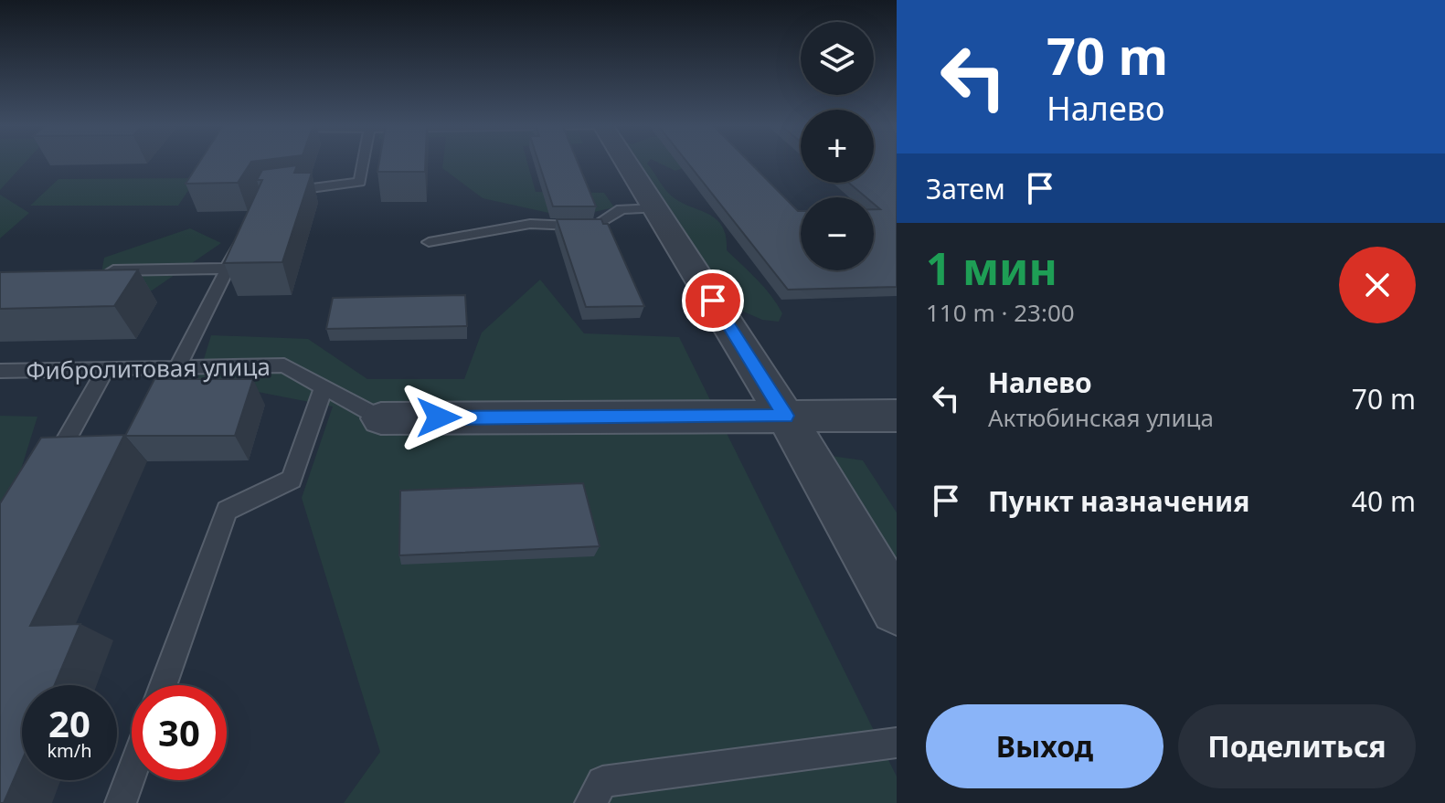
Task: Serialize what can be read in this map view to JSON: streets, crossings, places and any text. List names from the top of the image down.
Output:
{
  "streets": {
    "street": ["Фибролитовая улица"]
  },
  "page": {
    "turn": ["70 m", "Налево"],
    "map_buttons": ["+", "−"],
    "then": "Затем",
    "heading": ["1 мин", "110 m · 23:00"],
    "list": [
      {
        "name": "Налево",
        "note": "Актюбинская улица",
        "value": "70 m"
      },
      {
        "name": "Пункт назначения",
        "value": "40 m"
      }
    ],
    "speed": "20 km/h",
    "limit": "30",
    "buttons": ["Выход", "Поделиться"]
  }
}
